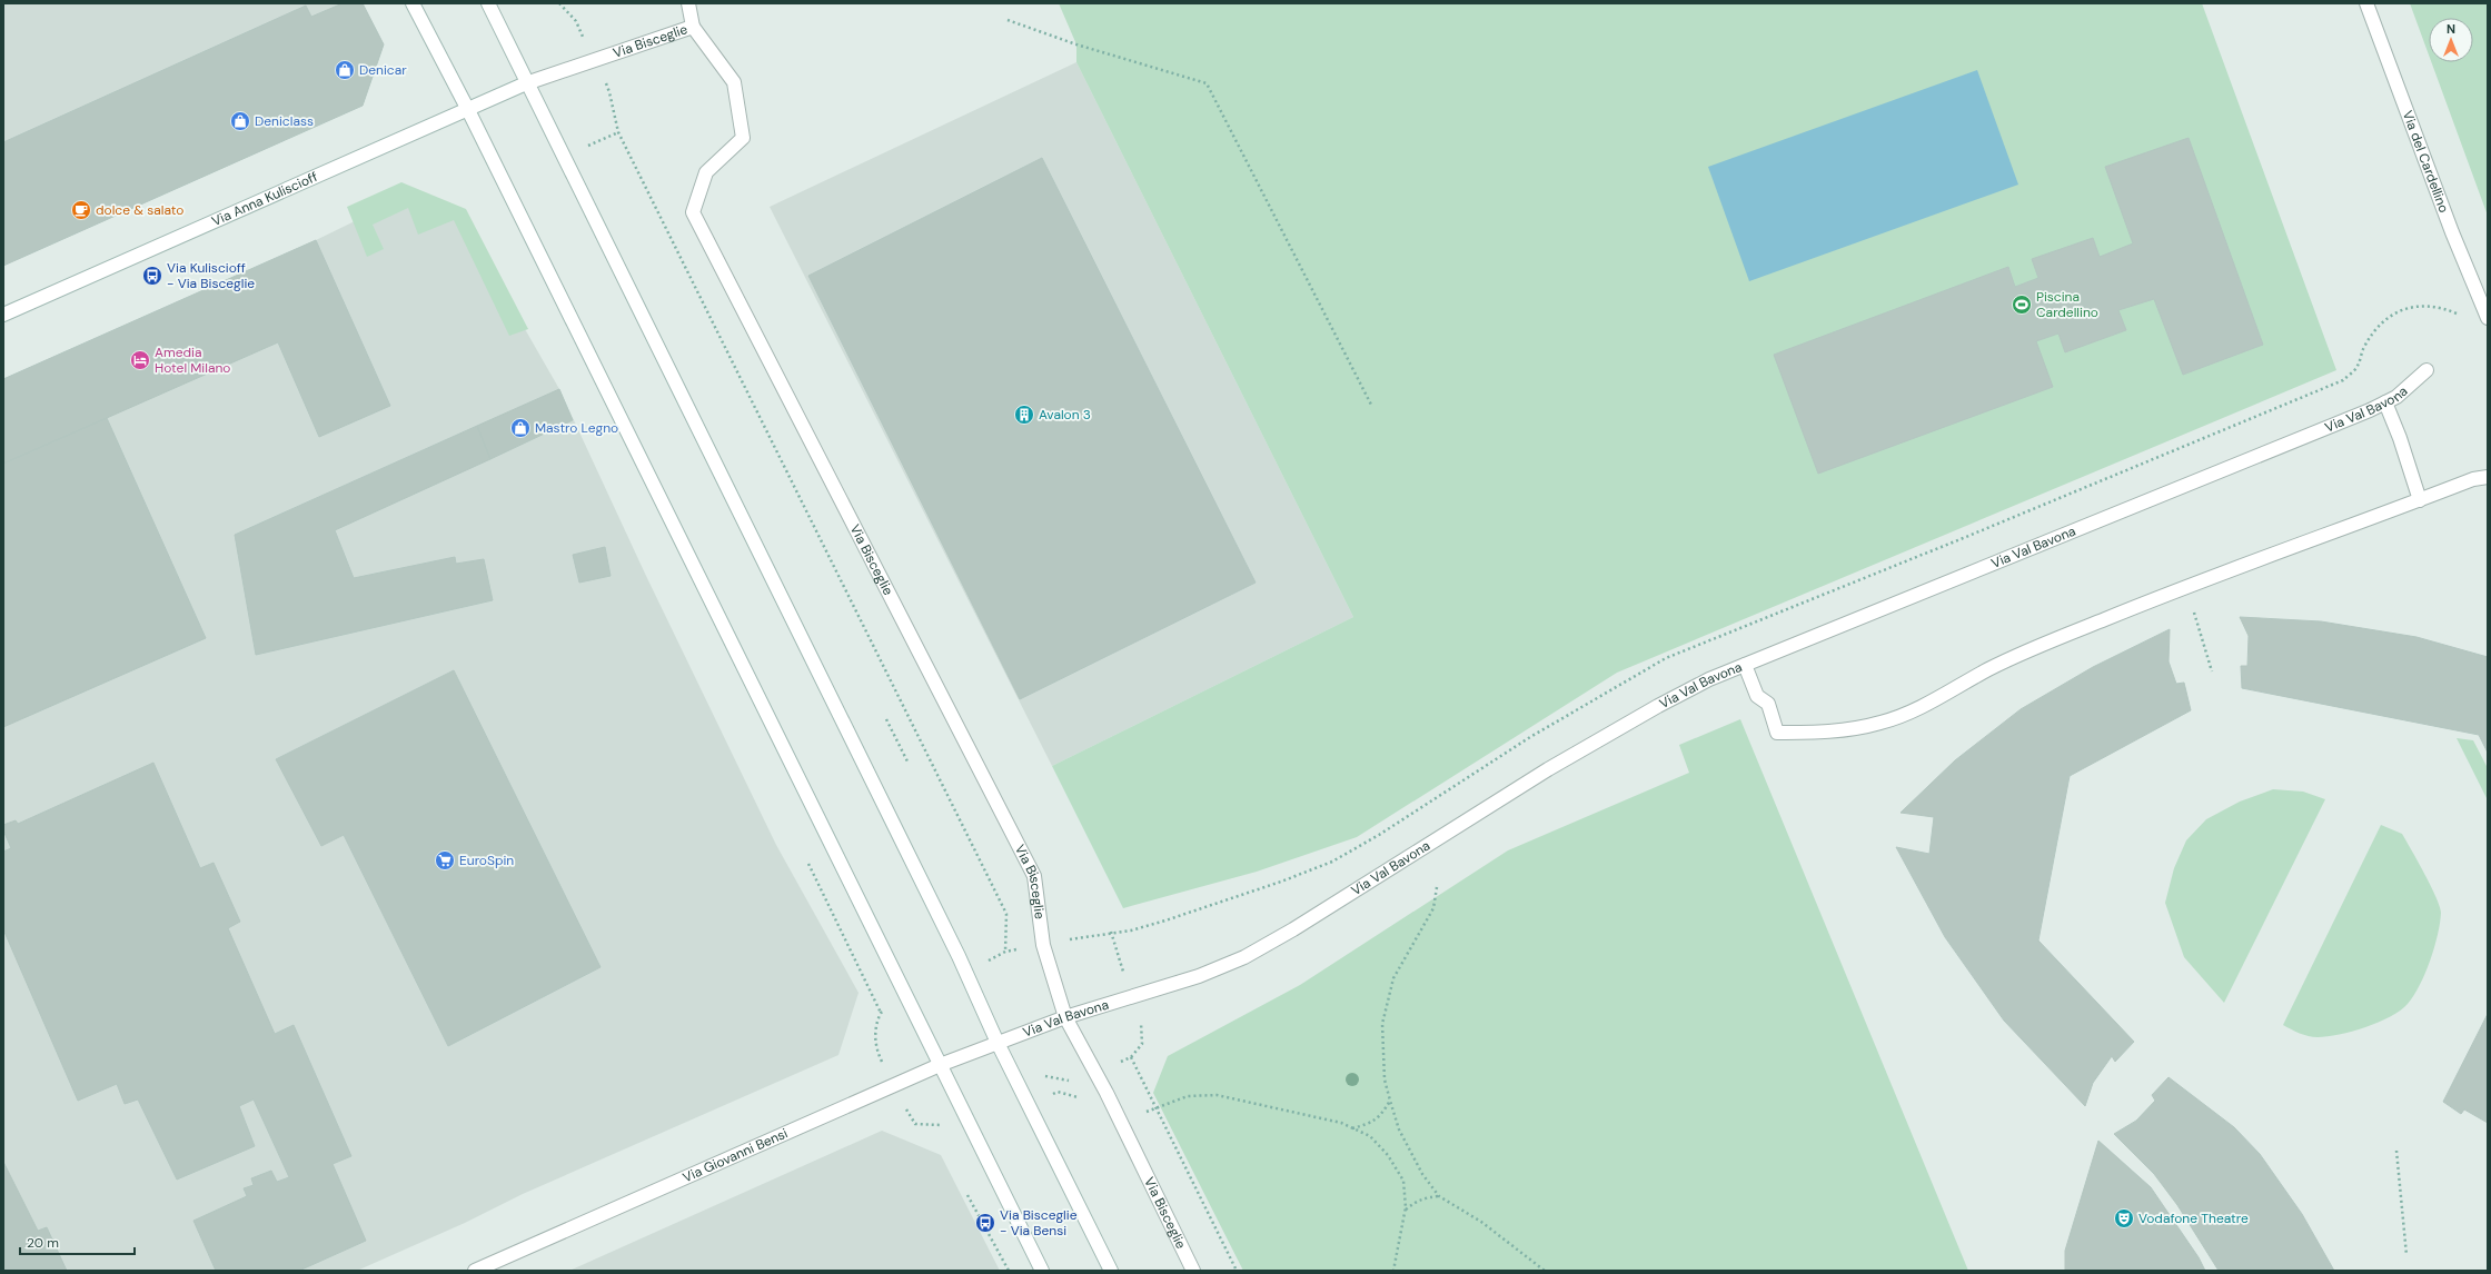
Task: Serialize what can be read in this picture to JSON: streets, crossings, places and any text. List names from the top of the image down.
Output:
{
  "streets": {
    "street": [
      "Via Bisceglie",
      "Via del Cardellino",
      "Via Anna Kuliscioff",
      "Via Val Bavona",
      "Via Giovanni Bensi"
    ]
  },
  "crossings": [
    ["Via Bisceglie", "Via Anna Kuliscioff"],
    ["Via Bisceglie", "Via Val Bavona"],
    ["Via Val Bavona", "Via Giovanni Bensi"]
  ],
  "places": {
    "shop": ["Denicar", "Deniclass", "Mastro Legno"],
    "cafe": ["dolce & salato"],
    "bus stop": ["Via Kuliscioff - Via Bisceglie", "Via Bisceglie - Via Bensi"],
    "sports": ["Piscina Cardellino"],
    "hotel": ["Amedia Hotel Milano"],
    "building": ["Avalon 3"],
    "supermarket": ["EuroSpin"],
    "theatre": ["Vodafone Theatre"]
  },
  "scale_bar": "20 m",
  "north": "top"
}
